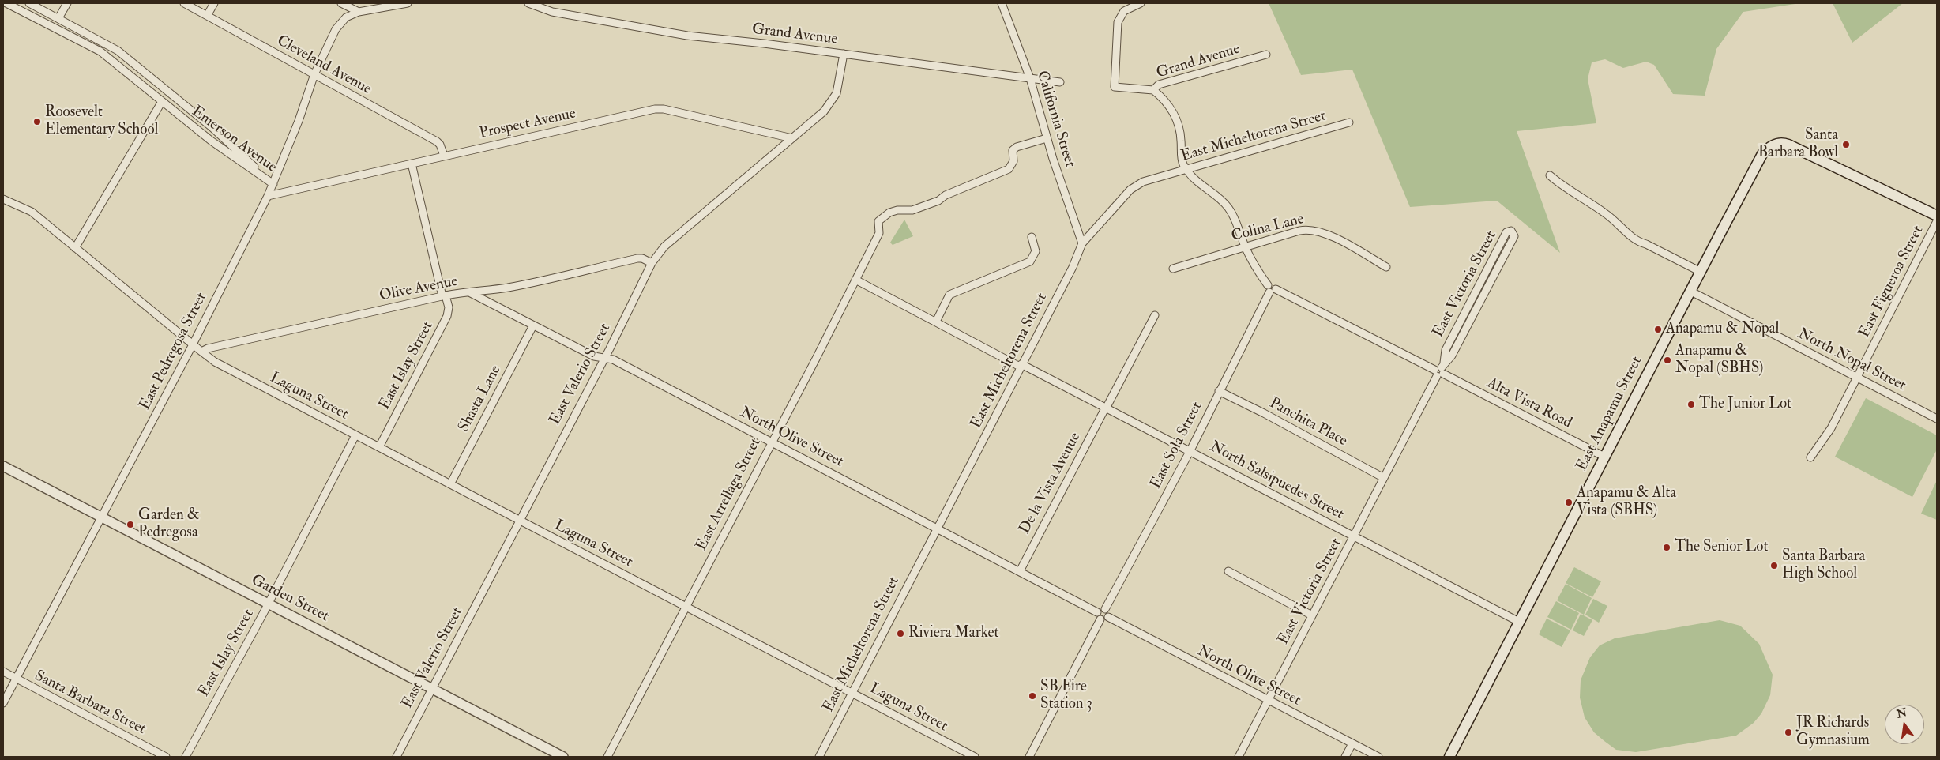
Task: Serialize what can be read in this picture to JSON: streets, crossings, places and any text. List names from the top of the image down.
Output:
{
  "streets": {
    "main road": ["East Anapamu Street"],
    "street": [
      "Grand Avenue",
      "Cleveland Avenue",
      "California Street",
      "Prospect Avenue",
      "East Micheltorena Street",
      "Emerson Avenue",
      "Colina Lane",
      "East Figueroa Street",
      "East Victoria Street",
      "Olive Avenue",
      "East Pedregosa Street",
      "North Nopal Street",
      "East Islay Street",
      "East Valerio Street",
      "Laguna Street",
      "Shasta Lane",
      "Alta Vista Road",
      "Panchita Place",
      "North Olive Street",
      "East Sola Street",
      "North Salsipuedes Street",
      "De la Vista Avenue",
      "East Arrellaga Street",
      "Garden Street",
      "Santa Barbara Street"
    ]
  },
  "crossings": [
    ["Grand Avenue", "California Street"],
    ["Grand Avenue", "East Valerio Street"],
    ["Cleveland Avenue", "Prospect Avenue"],
    ["Cleveland Avenue", "East Pedregosa Street"],
    ["California Street", "East Micheltorena Street"],
    ["California Street", "East Arrellaga Street"],
    ["Prospect Avenue", "East Pedregosa Street"],
    ["Prospect Avenue", "East Islay Street"],
    ["Prospect Avenue", "East Valerio Street"],
    ["East Micheltorena Street", "Laguna Street"],
    ["East Micheltorena Street", "North Olive Street"],
    ["East Micheltorena Street", "North Salsipuedes Street"],
    ["Emerson Avenue", "East Pedregosa Street"],
    ["East Figueroa Street", "North Nopal Street"],
    ["East Victoria Street", "Alta Vista Road"],
    ["East Victoria Street", "Panchita Place"],
    ["East Victoria Street", "North Olive Street"],
    ["East Victoria Street", "North Salsipuedes Street"],
    ["Olive Avenue", "East Islay Street"],
    ["Olive Avenue", "East Valerio Street"],
    ["Olive Avenue", "Laguna Street"],
    ["Olive Avenue", "North Olive Street"],
    ["East Pedregosa Street", "Garden Street"],
    ["East Pedregosa Street", "Santa Barbara Street"],
    ["North Nopal Street", "East Anapamu Street"],
    ["East Islay Street", "Laguna Street"],
    ["East Islay Street", "Garden Street"],
    ["East Valerio Street", "Laguna Street"],
    ["East Valerio Street", "North Olive Street"],
    ["East Valerio Street", "Garden Street"],
    ["Laguna Street", "Shasta Lane"],
    ["Laguna Street", "East Arrellaga Street"],
    ["Shasta Lane", "North Olive Street"],
    ["Alta Vista Road", "East Anapamu Street"],
    ["Alta Vista Road", "East Sola Street"],
    ["East Anapamu Street", "North Salsipuedes Street"],
    ["Panchita Place", "East Sola Street"],
    ["North Olive Street", "East Sola Street"],
    ["North Olive Street", "De la Vista Avenue"],
    ["North Olive Street", "East Arrellaga Street"],
    ["East Sola Street", "North Salsipuedes Street"],
    ["North Salsipuedes Street", "De la Vista Avenue"],
    ["North Salsipuedes Street", "East Arrellaga Street"]
  ],
  "places": [
    "Roosevelt Elementary School",
    "Santa Barbara Bowl",
    "Anapamu & Nopal",
    "Anapamu & Nopal (SBHS)",
    "The Junior Lot",
    "Anapamu & Alta Vista (SBHS)",
    "Garden & Pedregosa",
    "The Senior Lot",
    "Santa Barbara High School",
    "Riviera Market",
    "SB Fire Station 3",
    "JR Richards Gymnasium"
  ],
  "north": "top"
}
